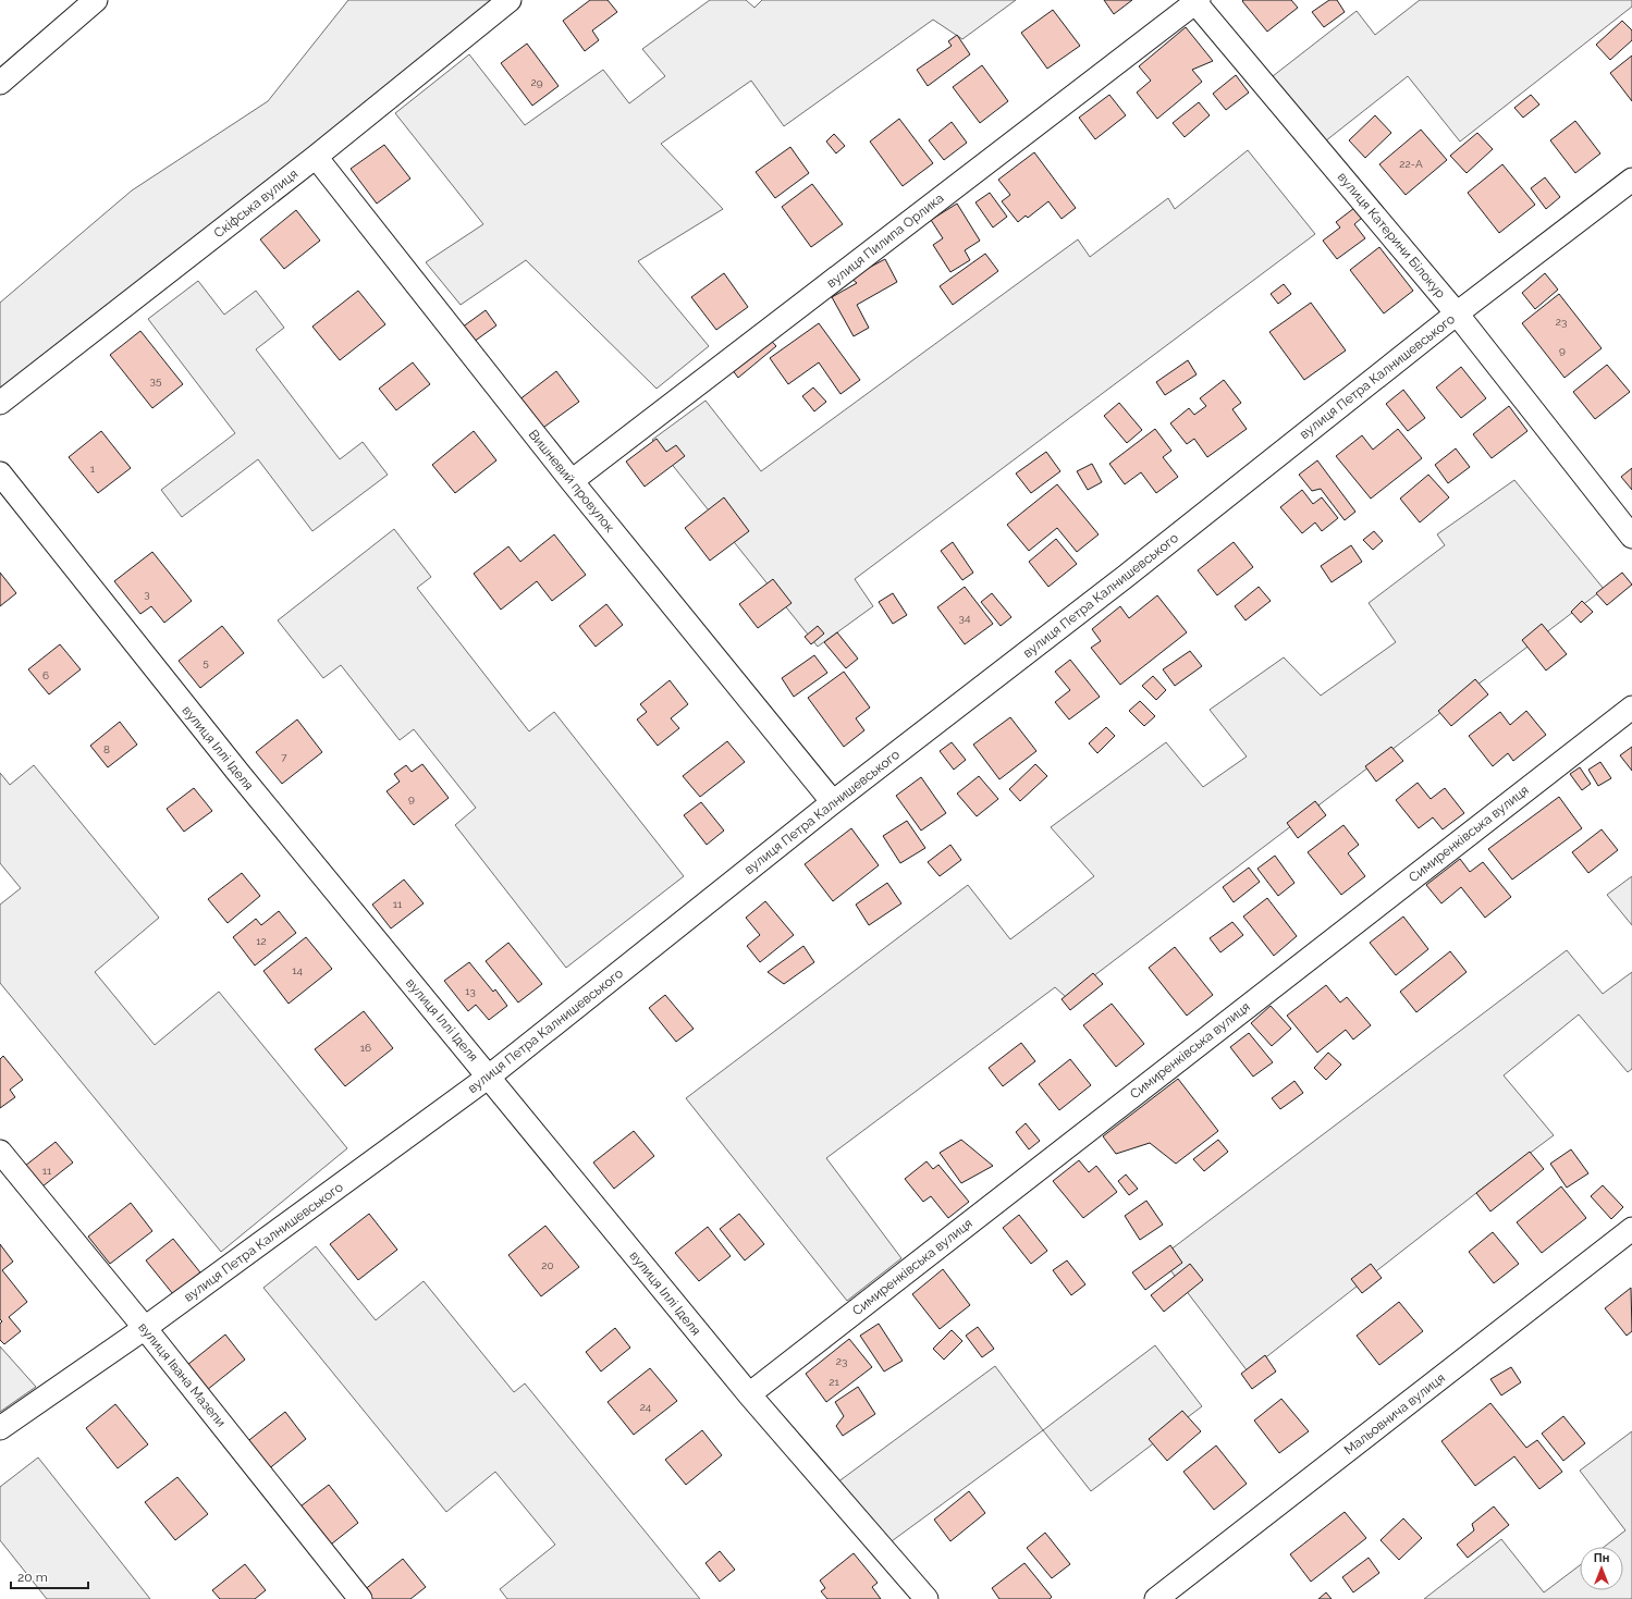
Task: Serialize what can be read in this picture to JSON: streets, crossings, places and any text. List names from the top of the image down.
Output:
{
  "streets": {
    "street": [
      "Скіфська вулиця",
      "вулиця Катерини Білокур",
      "вулиця Пилипа Орлика",
      "вулиця Петра Калнишевського",
      "Вишневий провулок",
      "вулиця Іллі Іделя",
      "Симиренківська вулиця",
      "вулиця Івана Мазепи",
      "Мальовнича вулиця"
    ]
  },
  "crossings": [
    ["Скіфська вулиця", "Вишневий провулок"],
    ["вулиця Катерини Білокур", "вулиця Пилипа Орлика"],
    ["вулиця Катерини Білокур", "вулиця Петра Калнишевського"],
    ["вулиця Пилипа Орлика", "Вишневий провулок"],
    ["вулиця Петра Калнишевського", "Вишневий провулок"],
    ["вулиця Петра Калнишевського", "вулиця Іллі Іделя"],
    ["вулиця Петра Калнишевського", "вулиця Івана Мазепи"],
    ["вулиця Іллі Іделя", "Симиренківська вулиця"]
  ],
  "house_numbers": [
    "29",
    "22-А",
    "23",
    "9",
    "35",
    "1",
    "3",
    "34",
    "5",
    "6",
    "8",
    "7",
    "9",
    "11",
    "12",
    "14",
    "13",
    "16",
    "11",
    "20",
    "23",
    "21",
    "24"
  ],
  "scale_bar": "20 m",
  "north": "top"
}
